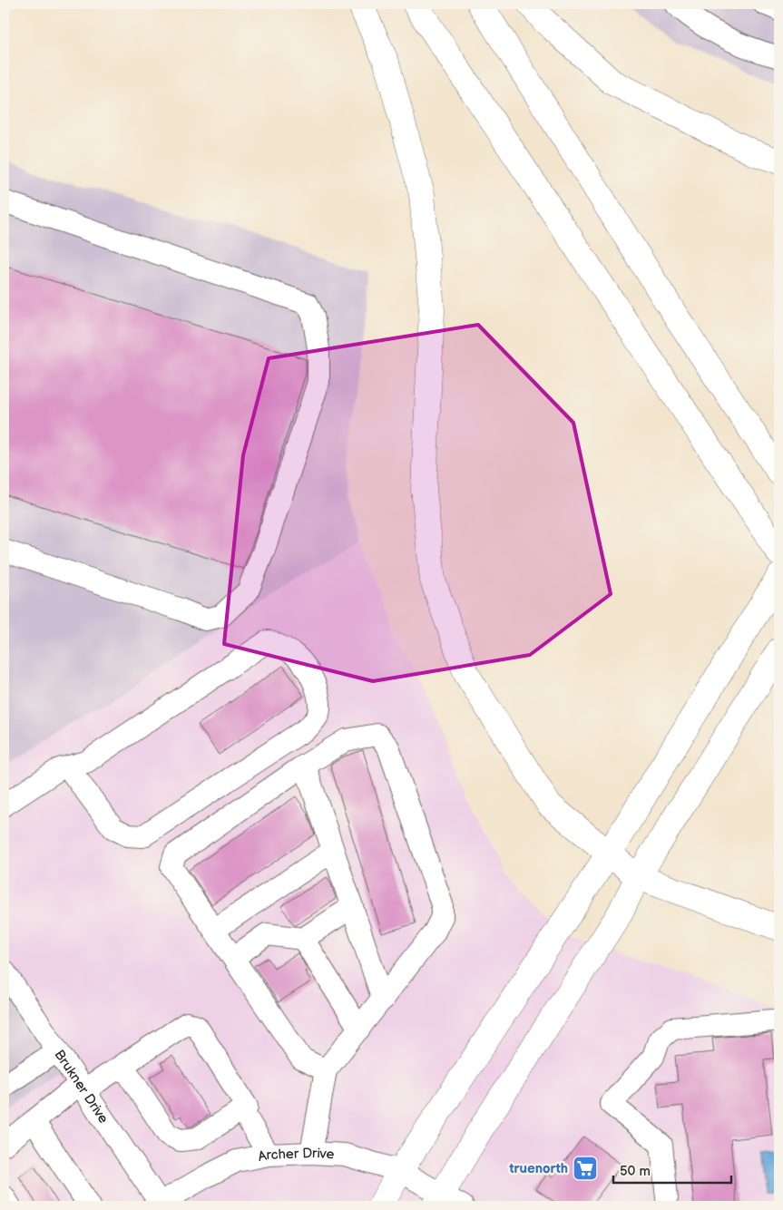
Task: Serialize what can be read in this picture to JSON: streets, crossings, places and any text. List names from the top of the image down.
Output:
{
  "streets": {
    "street": ["Brukner Drive", "Archer Drive"]
  },
  "crossings": [
    ["Brukner Drive", "Archer Drive"]
  ],
  "places": {
    "supermarket": ["truenorth"]
  },
  "scale_bar": "50 m"
}
